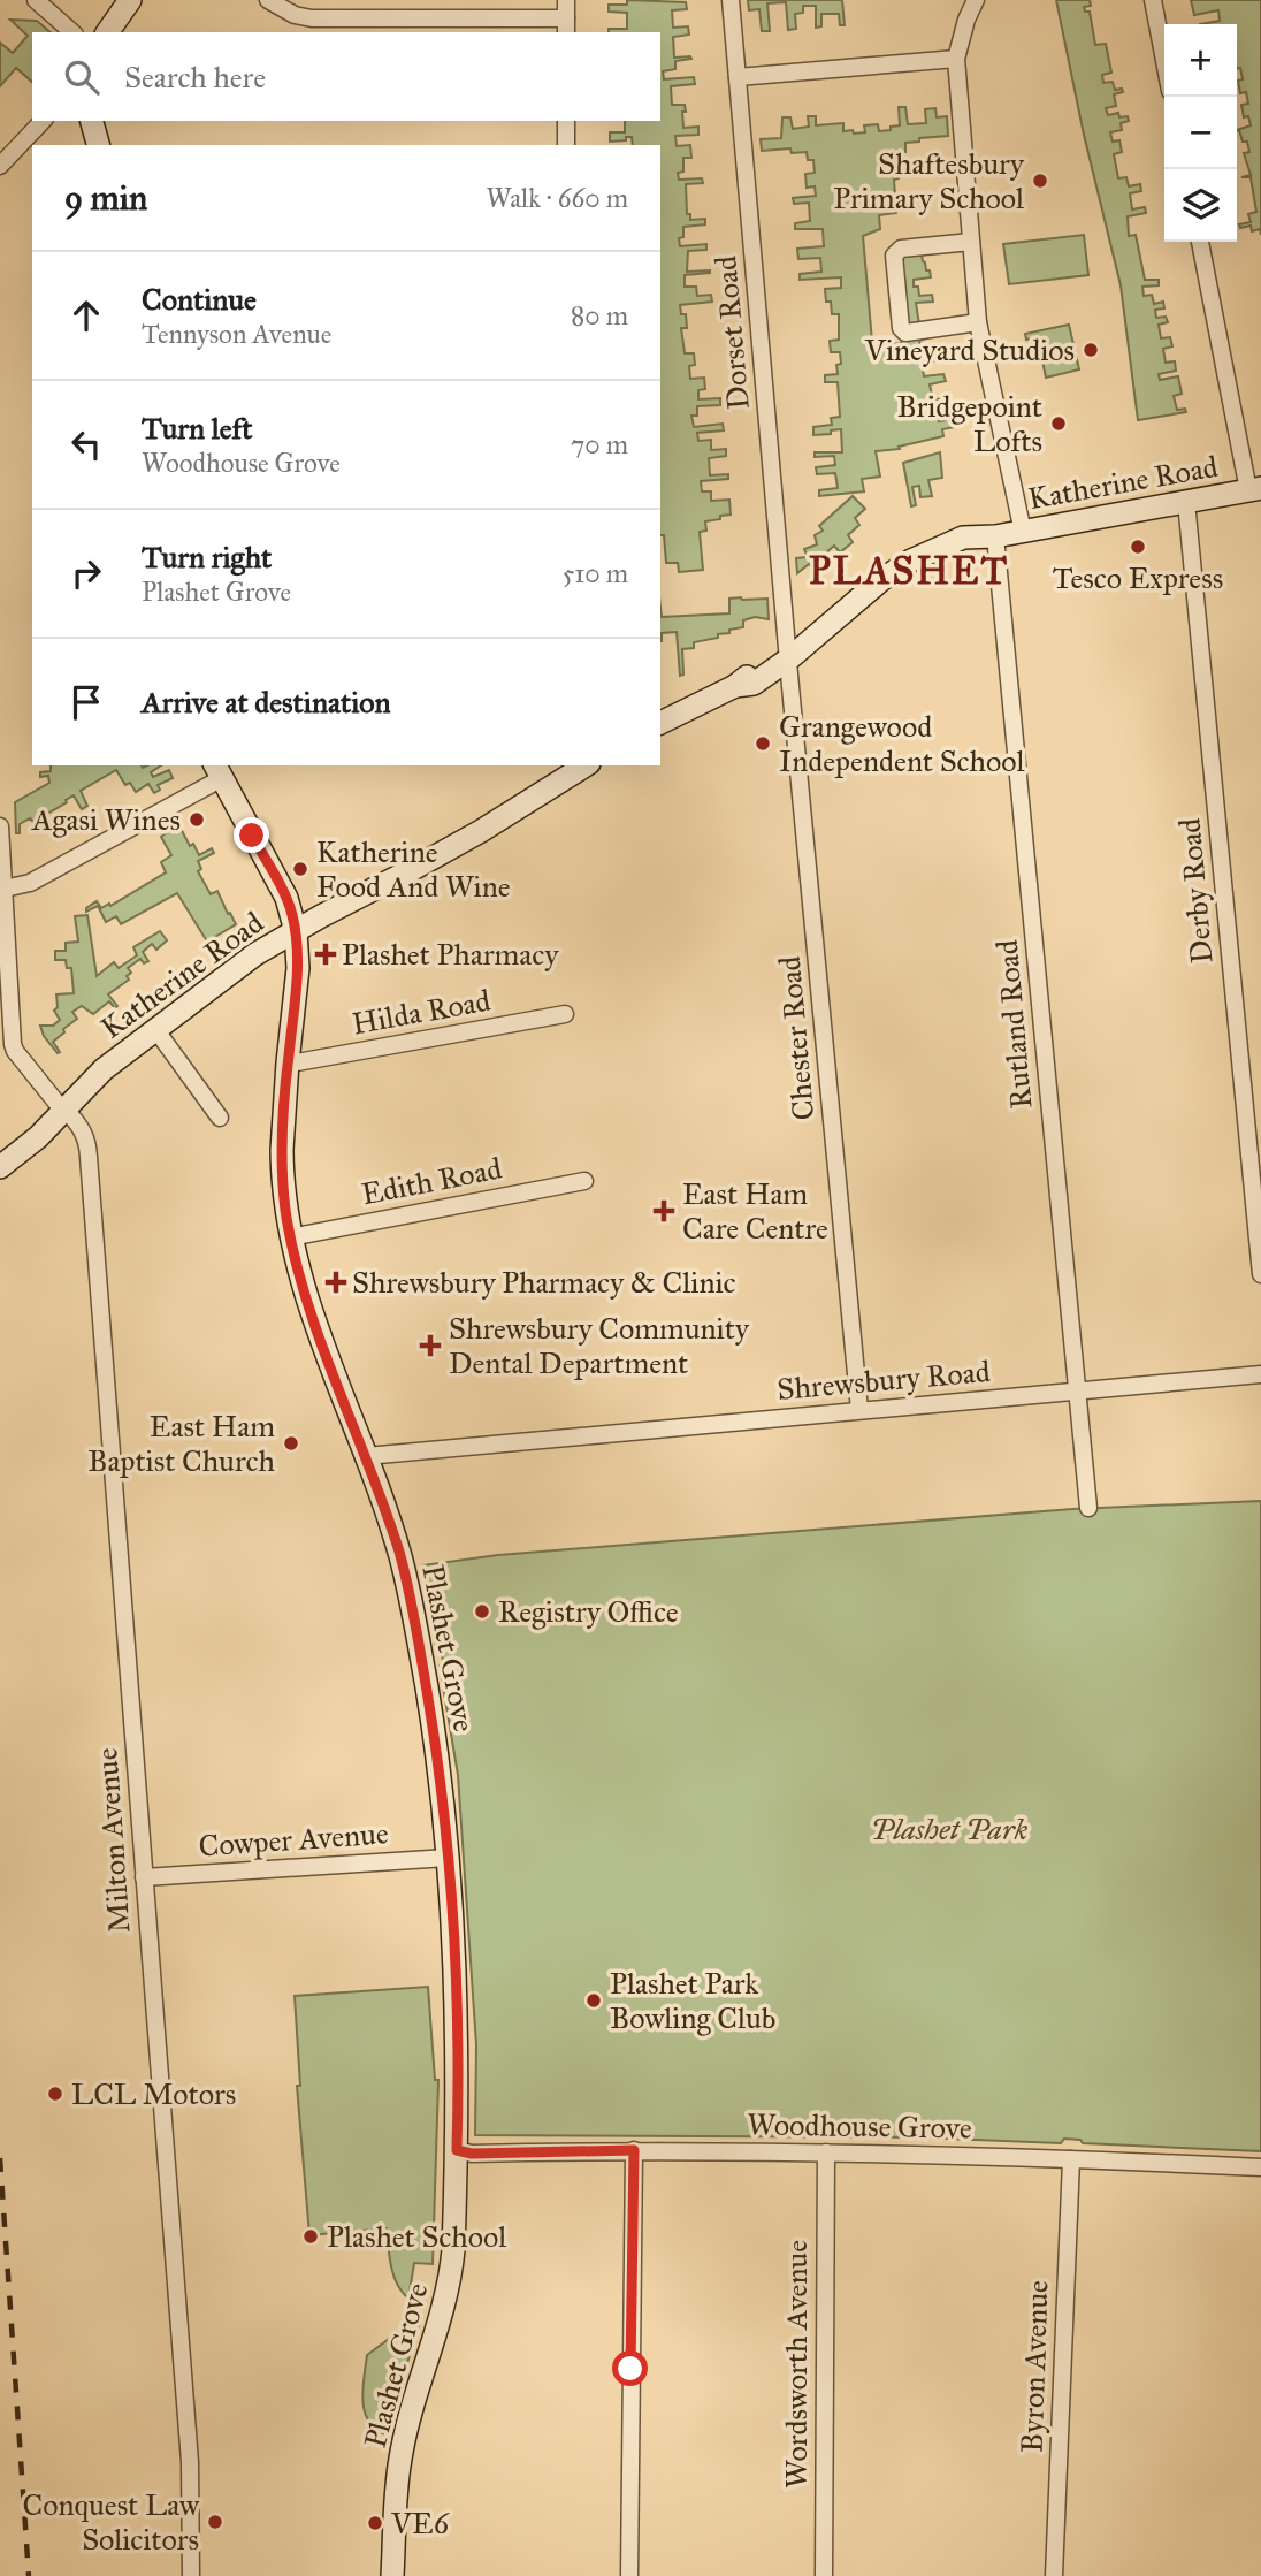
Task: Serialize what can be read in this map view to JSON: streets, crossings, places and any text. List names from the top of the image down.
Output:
{
  "streets": {
    "main road": ["Katherine Road", "Plashet Grove"],
    "street": [
      "Dorset Road",
      "Derby Road",
      "Hilda Road",
      "Rutland Road",
      "Chester Road",
      "Edith Road",
      "Shrewsbury Road",
      "Cowper Avenue",
      "Milton Avenue",
      "Woodhouse Grove",
      "Wordsworth Avenue",
      "Byron Avenue"
    ]
  },
  "crossings": [
    ["Dorset Road", "Katherine Road"],
    ["Dorset Road", "Chester Road"],
    ["Katherine Road", "Derby Road"],
    ["Katherine Road", "Rutland Road"],
    ["Katherine Road", "Chester Road"],
    ["Katherine Road", "Plashet Grove"],
    ["Katherine Road", "Milton Avenue"],
    ["Hilda Road", "Plashet Grove"],
    ["Rutland Road", "Shrewsbury Road"],
    ["Chester Road", "Shrewsbury Road"],
    ["Edith Road", "Plashet Grove"],
    ["Shrewsbury Road", "Plashet Grove"],
    ["Plashet Grove", "Cowper Avenue"],
    ["Plashet Grove", "Woodhouse Grove"],
    ["Cowper Avenue", "Milton Avenue"],
    ["Woodhouse Grove", "Wordsworth Avenue"],
    ["Woodhouse Grove", "Byron Avenue"]
  ],
  "districts": ["PLASHET"],
  "parks": ["Plashet Park"],
  "places": {
    "other": [
      "Shaftesbury Primary School",
      "Vineyard Studios",
      "Bridgepoint Lofts",
      "Tesco Express",
      "Grangewood Independent School",
      "Agasi Wines",
      "Katherine Food And Wine",
      "East Ham Baptist Church",
      "Registry Office",
      "Plashet Park Bowling Club",
      "LCL Motors",
      "Plashet School",
      "Conquest Law Solicitors",
      "VE6"
    ],
    "health": [
      "Plashet Pharmacy",
      "East Ham Care Centre",
      "Shrewsbury Pharmacy & Clinic",
      "Shrewsbury Community Dental Department"
    ]
  },
  "page": {
    "map_buttons": ["+", "−"],
    "search": "Search here",
    "heading": ["9 min", "Walk · 660 m"],
    "list": [
      ["Continue", "Tennyson Avenue", "80 m"],
      ["Turn left", "Woodhouse Grove", "70 m"],
      ["Turn right", "Plashet Grove", "510 m"],
      "Arrive at destination"
    ]
  }
}
